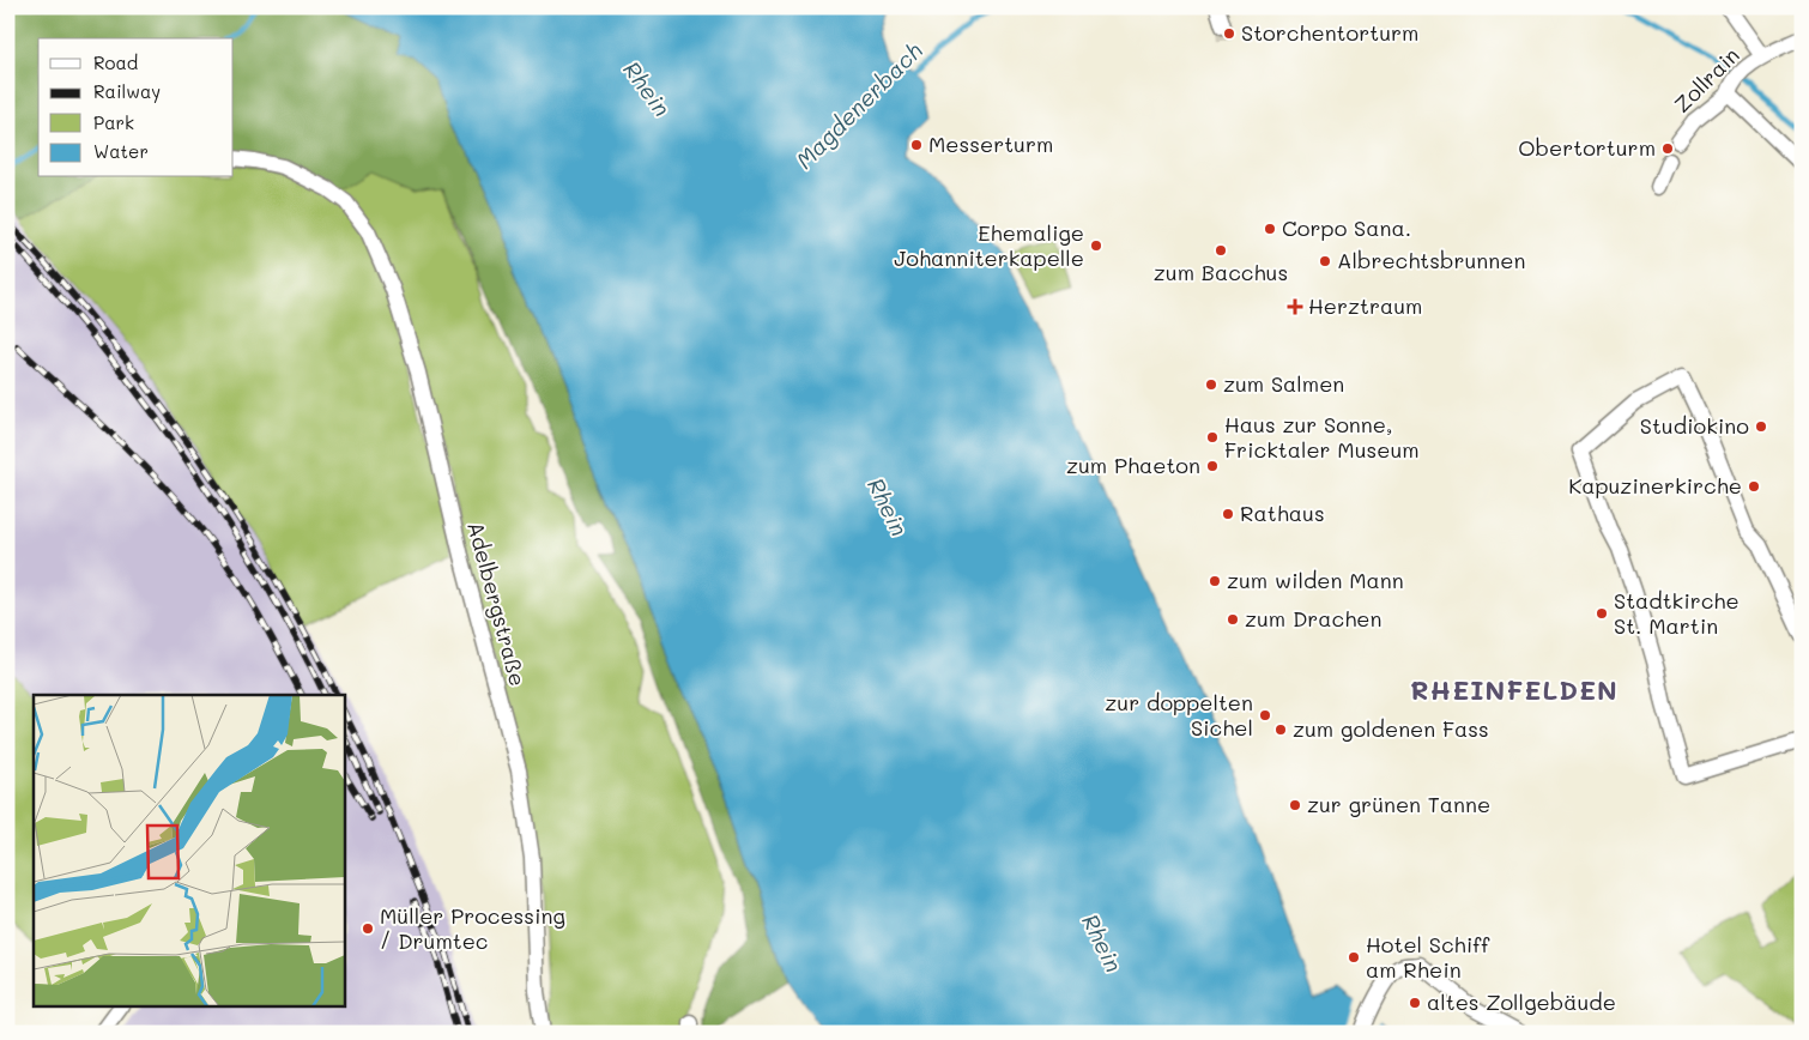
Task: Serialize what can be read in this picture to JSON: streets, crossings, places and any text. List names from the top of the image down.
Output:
{
  "streets": {
    "street": ["Zollrain", "Adelbergstraße"]
  },
  "districts": ["RHEINFELDEN"],
  "water": ["Rhein", "Magdenerbach"],
  "places": {
    "other": [
      "Storchentorturm",
      "Messerturm",
      "Obertorturm",
      "Corpo Sana.",
      "Ehemalige Johanniterkapelle",
      "zum Bacchus",
      "Albrechtsbrunnen",
      "zum Salmen",
      "Studiokino",
      "Haus zur Sonne, Fricktaler Museum",
      "zum Phaeton",
      "Kapuzinerkirche",
      "Rathaus",
      "zum wilden Mann",
      "Stadtkirche St. Martin",
      "zum Drachen",
      "zur doppelten Sichel",
      "zum goldenen Fass",
      "zur grünen Tanne",
      "Müller Processing / Drumtec",
      "Hotel Schiff am Rhein",
      "altes Zollgebäude"
    ],
    "health": ["Herztraum"]
  },
  "legend": [
    "Road",
    "Railway",
    "Park",
    "Water"
  ]
}
